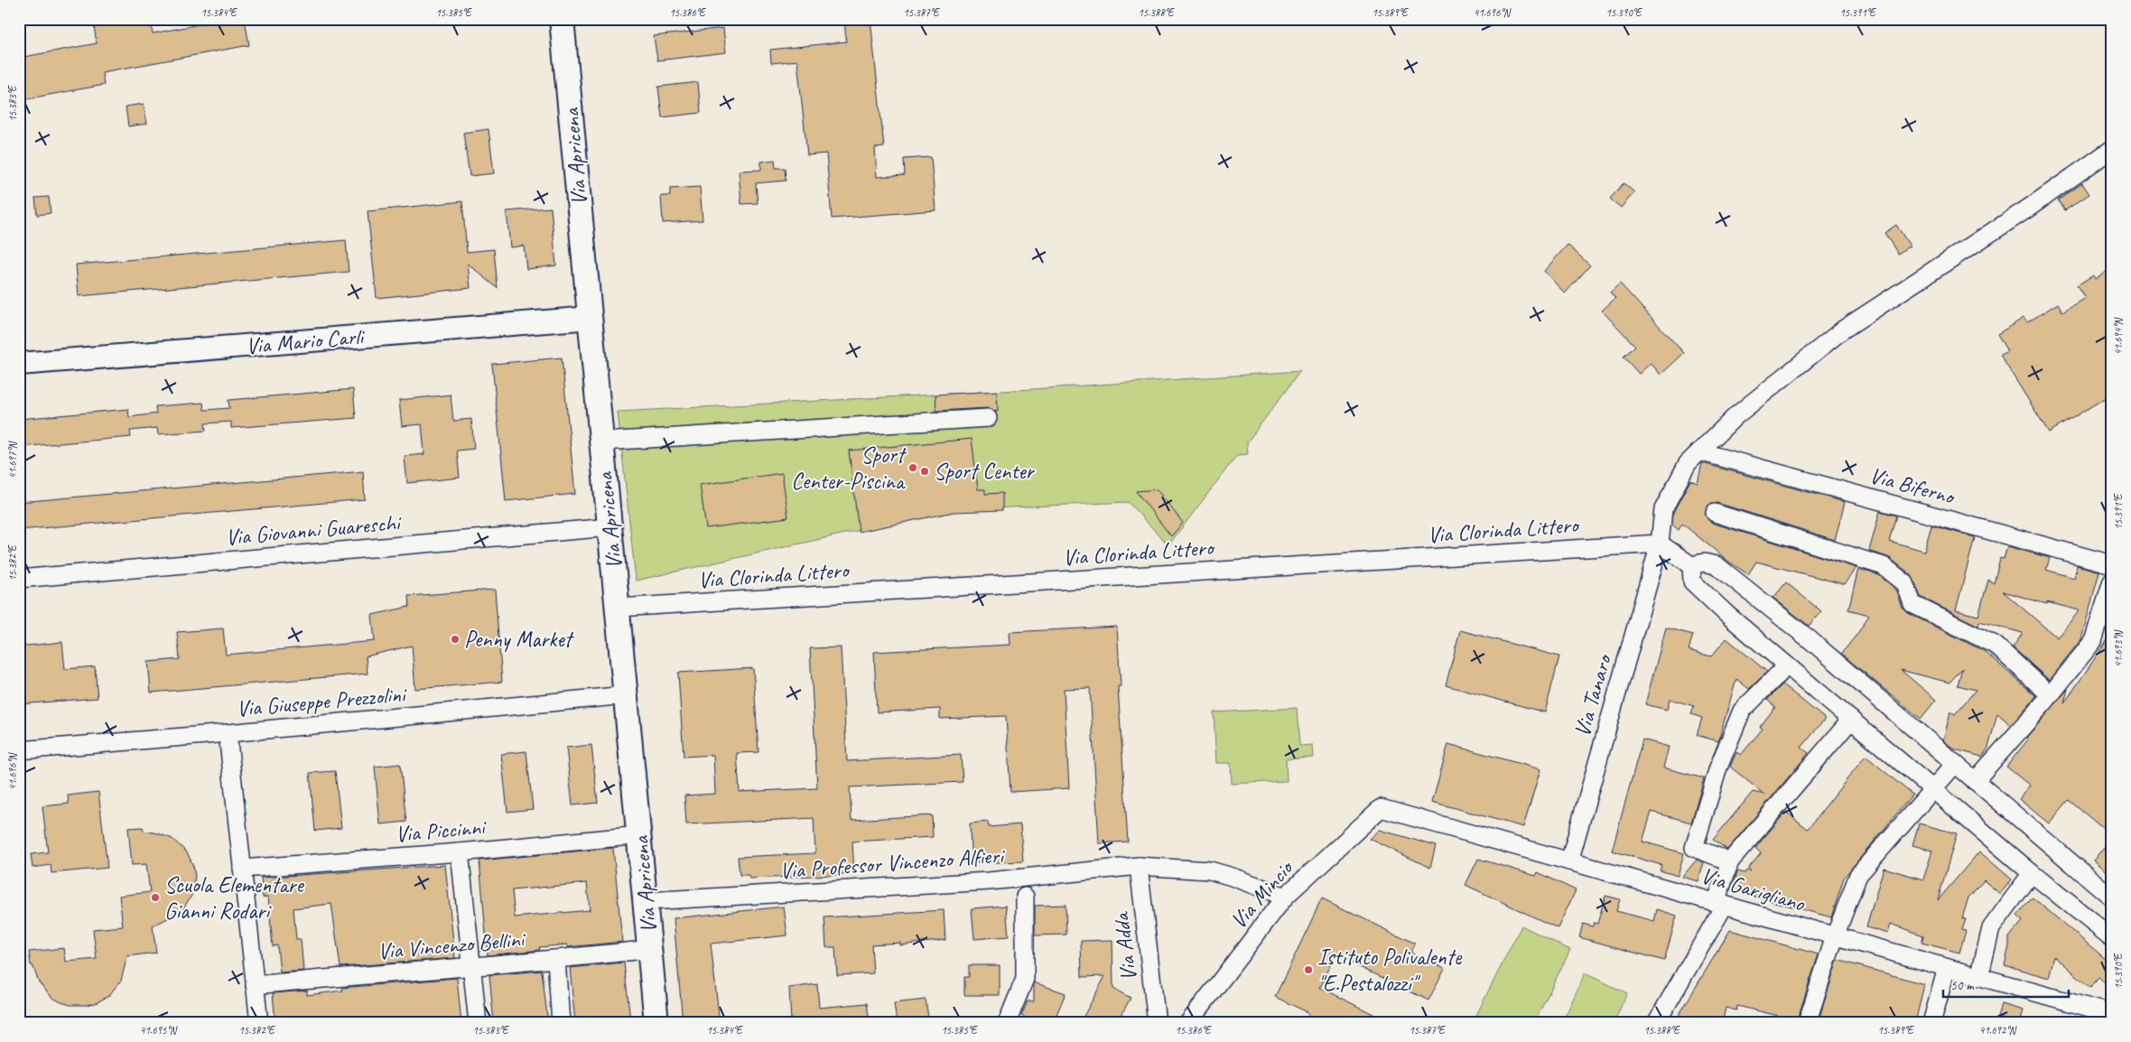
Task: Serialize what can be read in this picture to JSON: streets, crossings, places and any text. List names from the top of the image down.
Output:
{
  "streets": {
    "main road": ["Via Apricena"],
    "street": [
      "Via Mario Carli",
      "Via Biferno",
      "Via Giovanni Guareschi",
      "Via Clorinda Littero",
      "Via Tanaro",
      "Via Giuseppe Prezzolini",
      "Via Piccinni",
      "Via Professor Vincenzo Alfieri",
      "Via Garigliano",
      "Via Mincio",
      "Via Vincenzo Bellini",
      "Via Adda"
    ]
  },
  "crossings": [
    ["Via Apricena", "Via Mario Carli"],
    ["Via Apricena", "Via Giovanni Guareschi"],
    ["Via Apricena", "Via Clorinda Littero"],
    ["Via Apricena", "Via Giuseppe Prezzolini"],
    ["Via Apricena", "Via Piccinni"],
    ["Via Apricena", "Via Professor Vincenzo Alfieri"],
    ["Via Apricena", "Via Vincenzo Bellini"],
    ["Via Biferno", "Via Tanaro"],
    ["Via Clorinda Littero", "Via Tanaro"],
    ["Via Tanaro", "Via Garigliano"],
    ["Via Professor Vincenzo Alfieri", "Via Mincio"],
    ["Via Professor Vincenzo Alfieri", "Via Adda"],
    ["Via Garigliano", "Via Mincio"]
  ],
  "places": [
    "Sport Center-Piscina",
    "Sport Center",
    "Penny Market",
    "Scuola Elementare Gianni Rodari",
    "Istituto Polivalente \"E.Pestalozzi\""
  ],
  "scale_bar": "50 m",
  "coordinates": [
    "15.384°E",
    "15.385°E",
    "15.386°E",
    "15.387°E",
    "15.388°E",
    "15.389°E",
    "41.696°N",
    "15.390°E",
    "15.391°E",
    "15.383°E",
    "41.694°N",
    "41.697°N",
    "15.382°E",
    "41.693°N",
    "41.695°N",
    "41.692°N"
  ]
}
